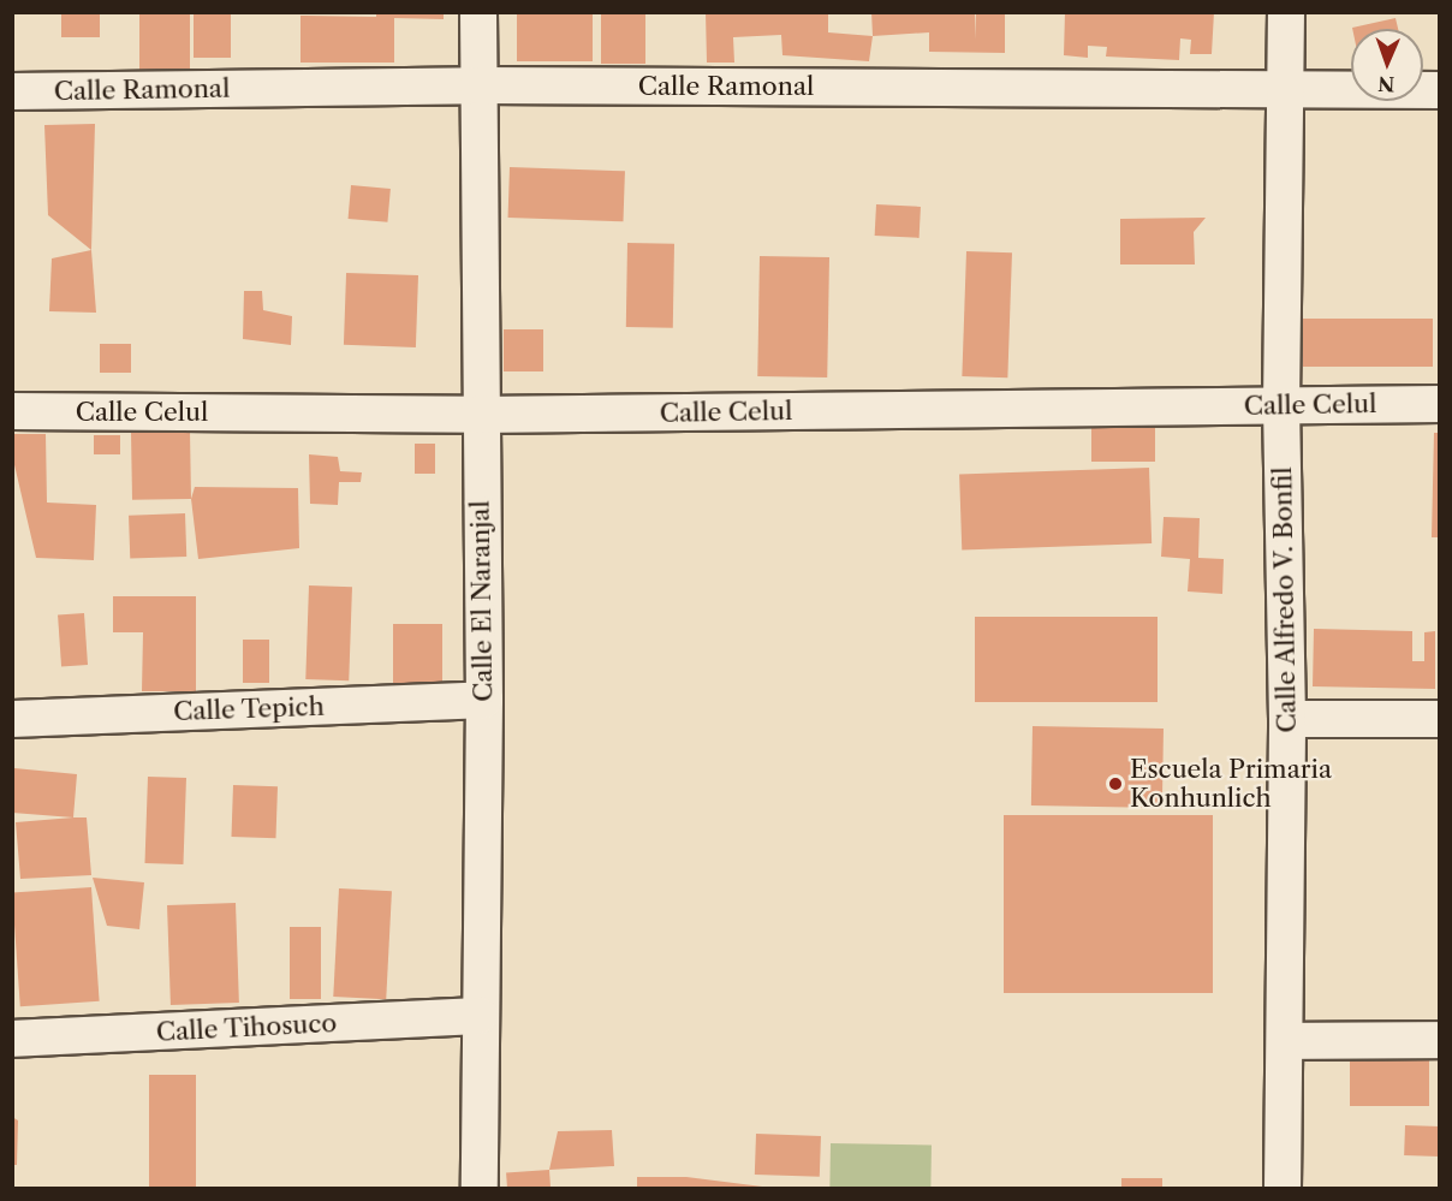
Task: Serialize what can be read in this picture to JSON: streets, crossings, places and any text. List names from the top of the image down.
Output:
{
  "streets": {
    "street": [
      "Calle Ramonal",
      "Calle Celul",
      "Calle Alfredo V. Bonfil",
      "Calle El Naranjal",
      "Calle Tepich",
      "Calle Tihosuco"
    ]
  },
  "crossings": [
    ["Calle Ramonal", "Calle Alfredo V. Bonfil"],
    ["Calle Ramonal", "Calle El Naranjal"],
    ["Calle Celul", "Calle Alfredo V. Bonfil"],
    ["Calle Celul", "Calle El Naranjal"],
    ["Calle El Naranjal", "Calle Tepich"],
    ["Calle El Naranjal", "Calle Tihosuco"]
  ],
  "places": ["Escuela Primaria Konhunlich"],
  "north": "bottom"
}
